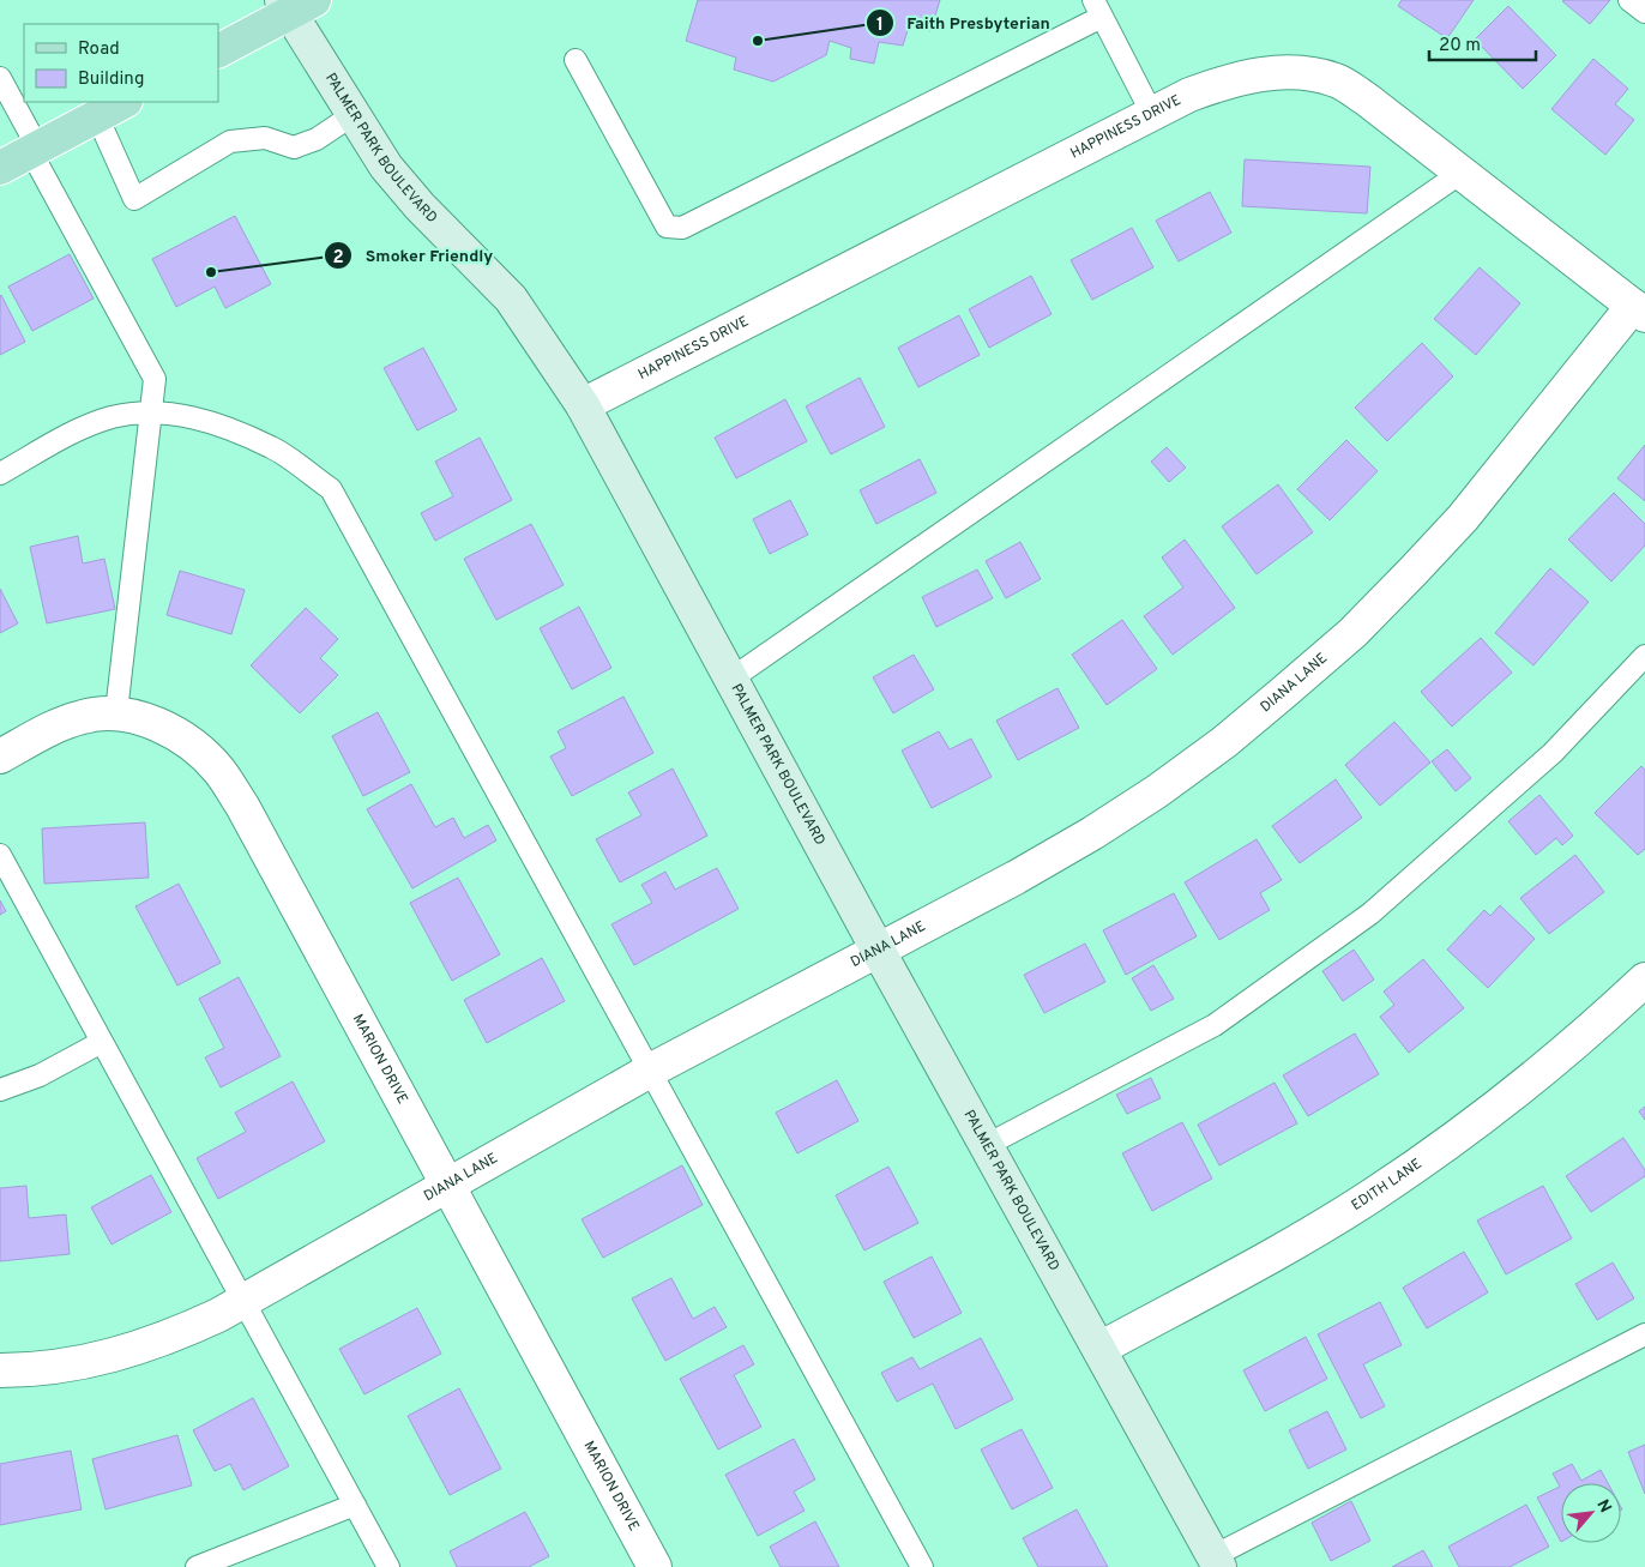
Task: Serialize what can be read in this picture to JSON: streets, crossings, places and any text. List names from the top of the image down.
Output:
{
  "streets": {
    "main road": ["PALMER PARK BOULEVARD"],
    "street": [
      "HAPPINESS DRIVE",
      "DIANA LANE",
      "MARION DRIVE",
      "EDITH LANE"
    ]
  },
  "crossings": [
    ["HAPPINESS DRIVE", "PALMER PARK BOULEVARD"],
    ["HAPPINESS DRIVE", "DIANA LANE"],
    ["PALMER PARK BOULEVARD", "DIANA LANE"],
    ["PALMER PARK BOULEVARD", "EDITH LANE"],
    ["DIANA LANE", "MARION DRIVE"]
  ],
  "places": ["Faith Presbyterian", "Smoker Friendly"],
  "legend": ["Road", "Building"],
  "scale_bar": "20 m",
  "north": "top right"
}
